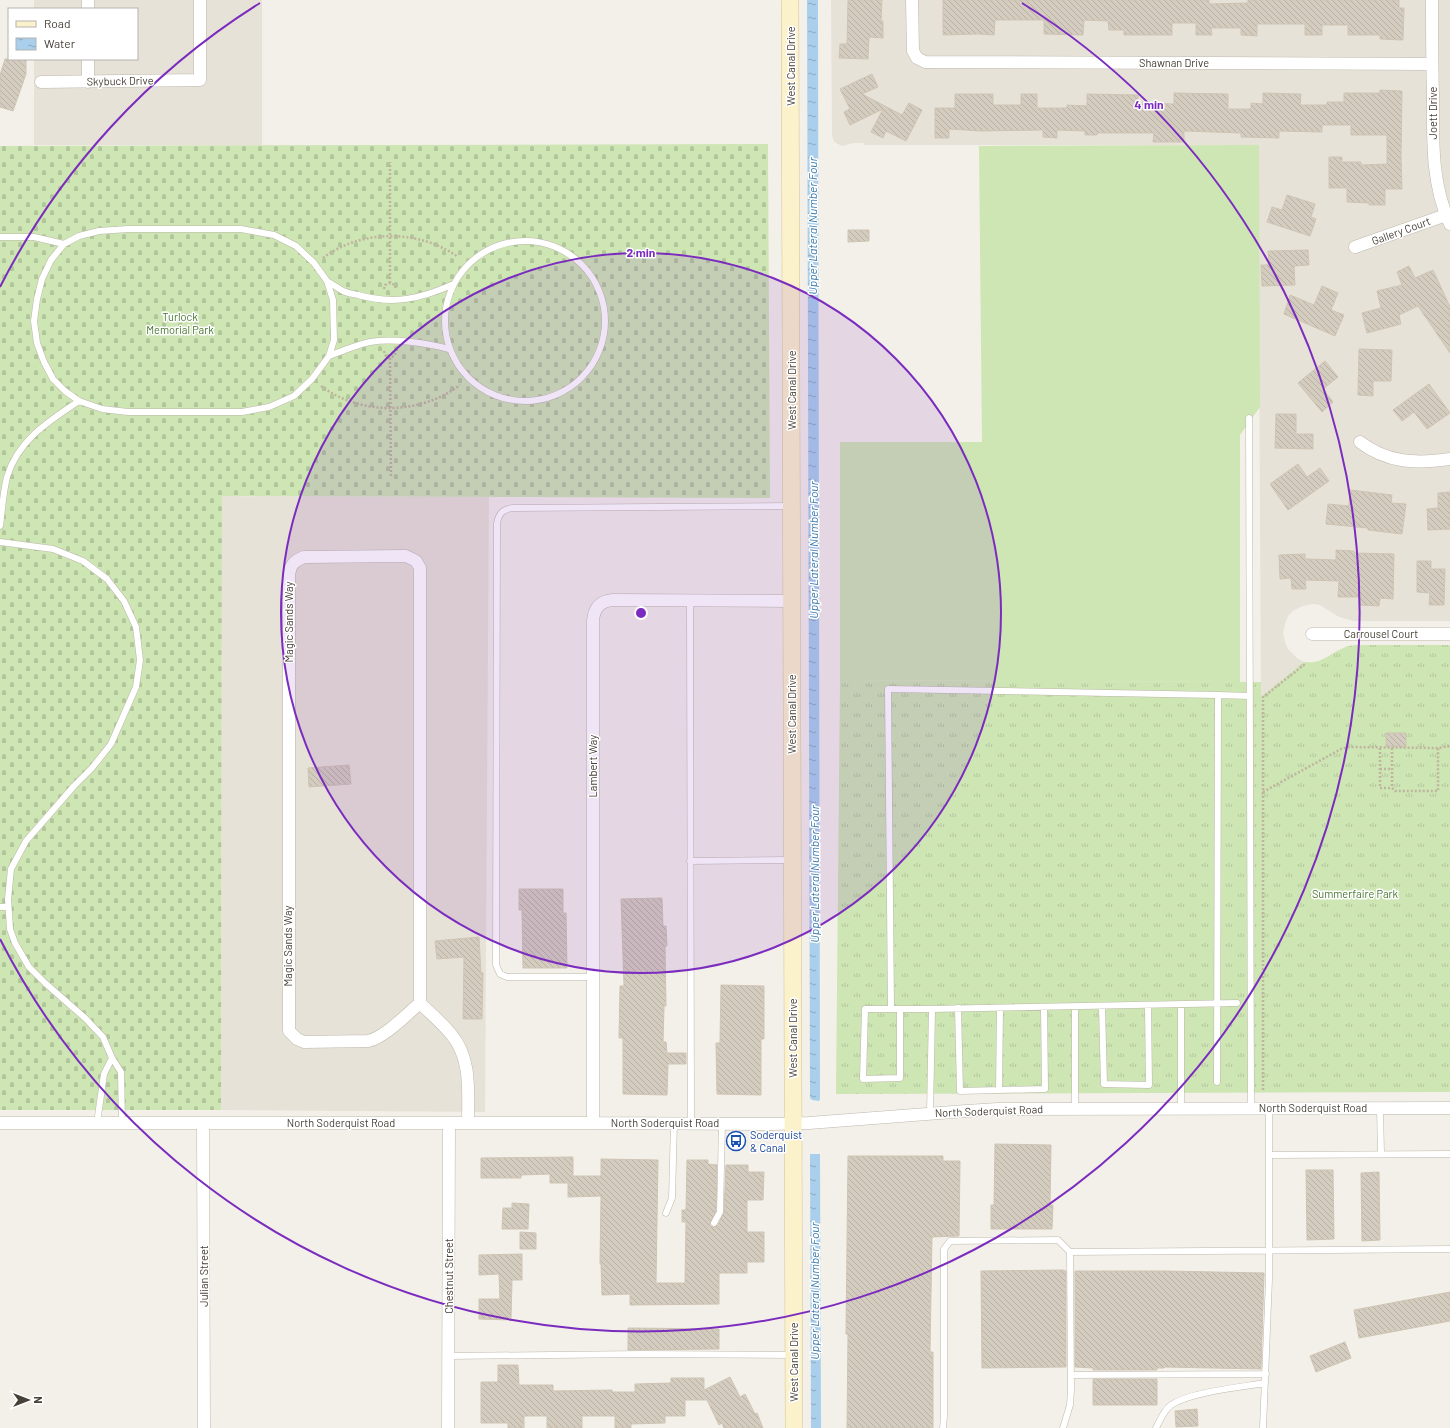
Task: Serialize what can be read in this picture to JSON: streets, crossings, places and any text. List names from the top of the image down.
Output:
{
  "streets": {
    "street": [
      "Shawnan Drive",
      "West Canal Drive",
      "Skybuck Drive",
      "Joett Drive",
      "Gallery Court",
      "Magic Sands Way",
      "Carrousel Court",
      "Lambert Way",
      "North Soderquist Road",
      "Julian Street",
      "Chestnut Street"
    ]
  },
  "crossings": [
    ["Shawnan Drive", "Joett Drive"],
    ["West Canal Drive", "Lambert Way"],
    ["West Canal Drive", "North Soderquist Road"],
    ["Joett Drive", "Gallery Court"],
    ["Lambert Way", "North Soderquist Road"],
    ["North Soderquist Road", "Julian Street"],
    ["North Soderquist Road", "Chestnut Street"]
  ],
  "water": ["Upper Lateral Number Four"],
  "parks": ["Turlock Memorial Park", "Summerfaire Park"],
  "places": {
    "bus stop": ["Soderquist & Canal"]
  },
  "legend": ["Road", "Water"],
  "north": "right",
  "rings": ["4 min", "2 min"]
}
